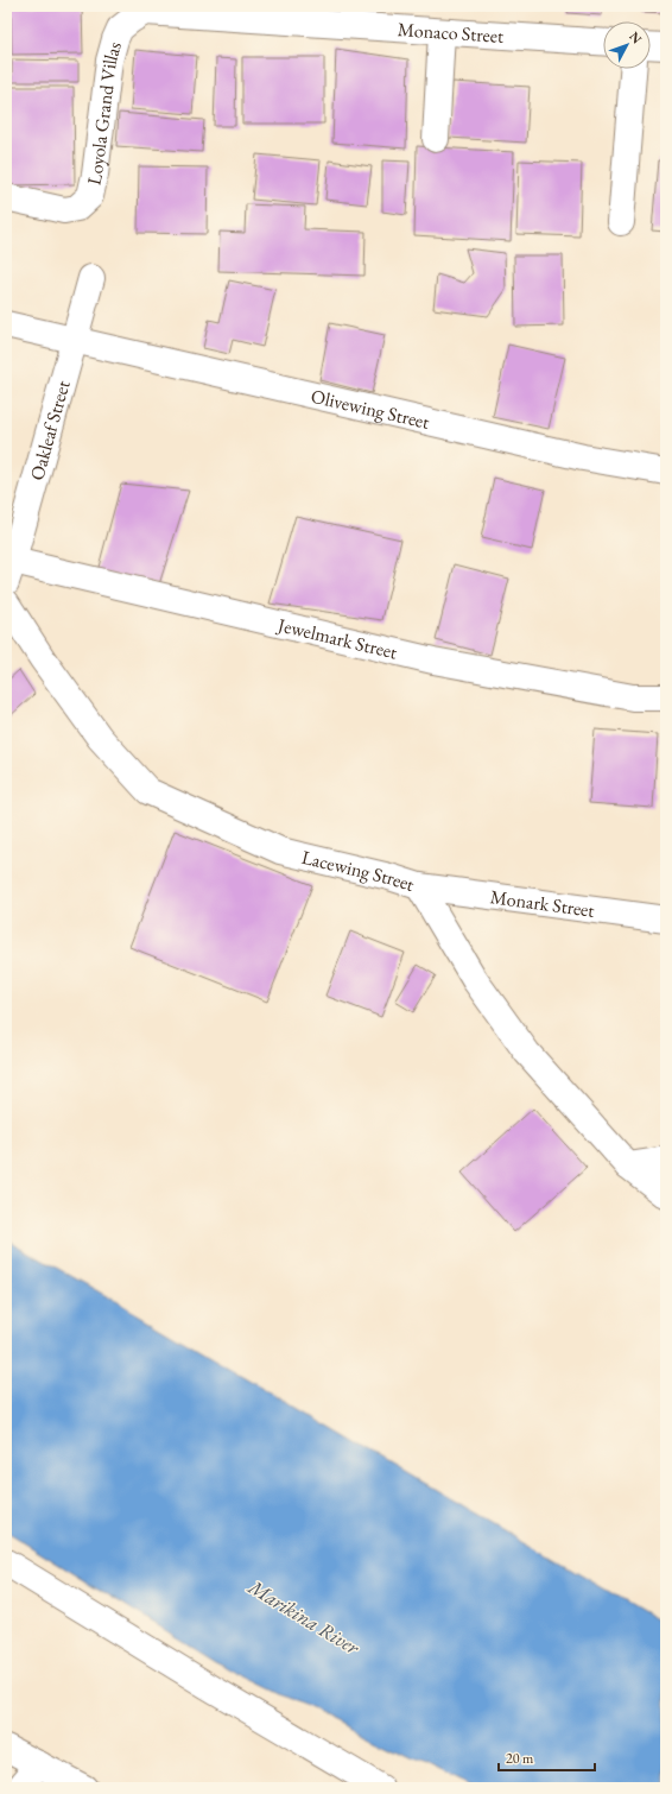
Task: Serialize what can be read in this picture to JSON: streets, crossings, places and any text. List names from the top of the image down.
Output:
{
  "streets": {
    "street": [
      "Monaco Street",
      "Loyola Grand Villas",
      "Olivewing Street",
      "Oakleaf Street",
      "Jewelmark Street",
      "Lacewing Street",
      "Monark Street"
    ]
  },
  "crossings": [
    ["Monaco Street", "Loyola Grand Villas"],
    ["Olivewing Street", "Oakleaf Street"],
    ["Oakleaf Street", "Jewelmark Street"],
    ["Lacewing Street", "Monark Street"]
  ],
  "water": ["Marikina River"],
  "scale_bar": "20 m",
  "north": "top right"
}
